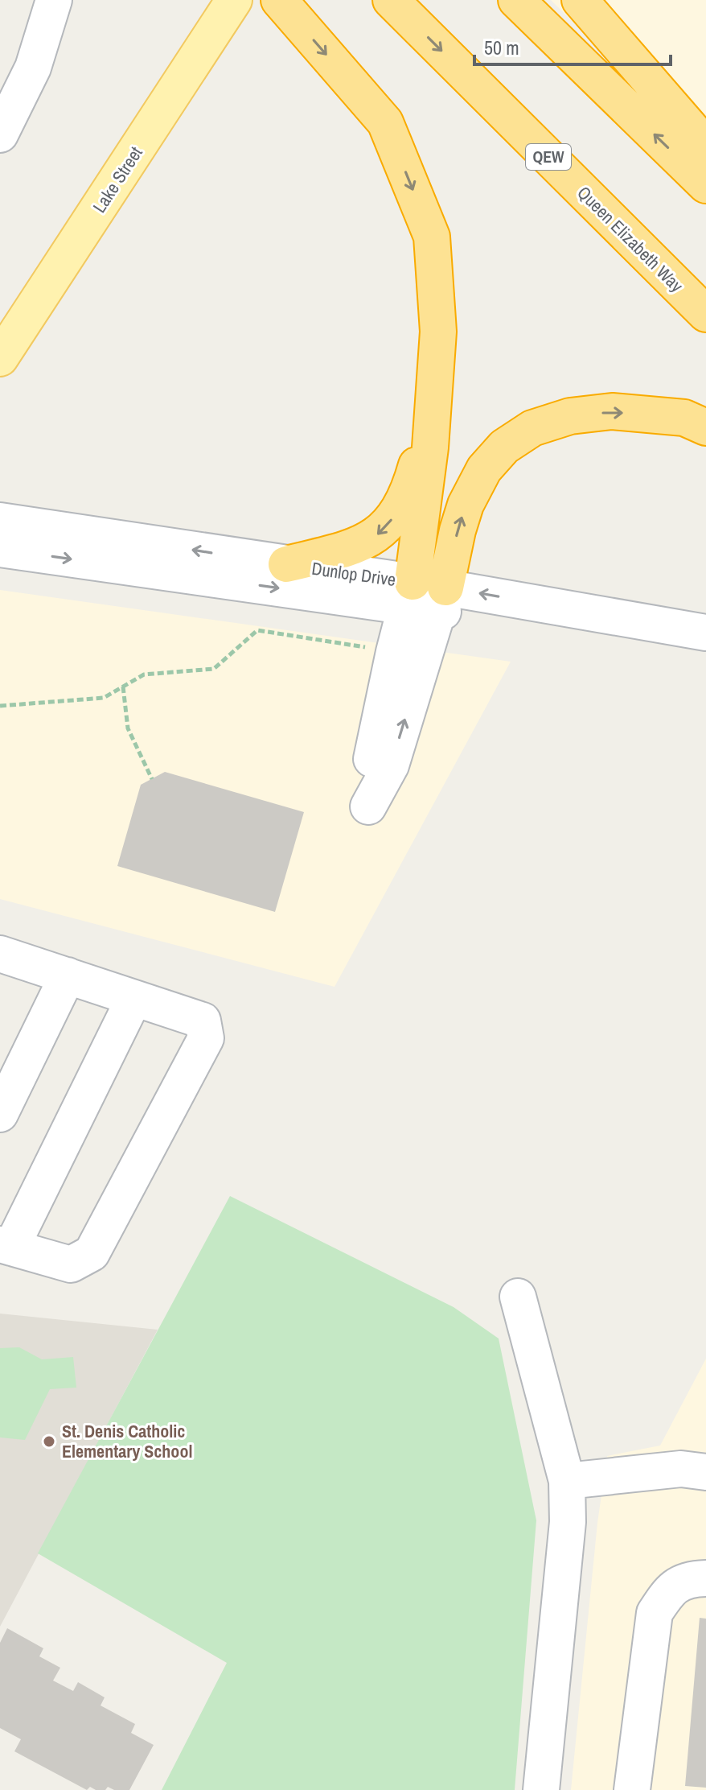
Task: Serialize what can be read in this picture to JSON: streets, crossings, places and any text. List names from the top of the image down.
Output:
{
  "streets": {
    "highway": ["QEW", "Queen Elizabeth Way"],
    "main road": ["Lake Street"],
    "street": ["Dunlop Drive"]
  },
  "places": ["St. Denis Catholic Elementary School"],
  "scale_bar": "50 m"
}
